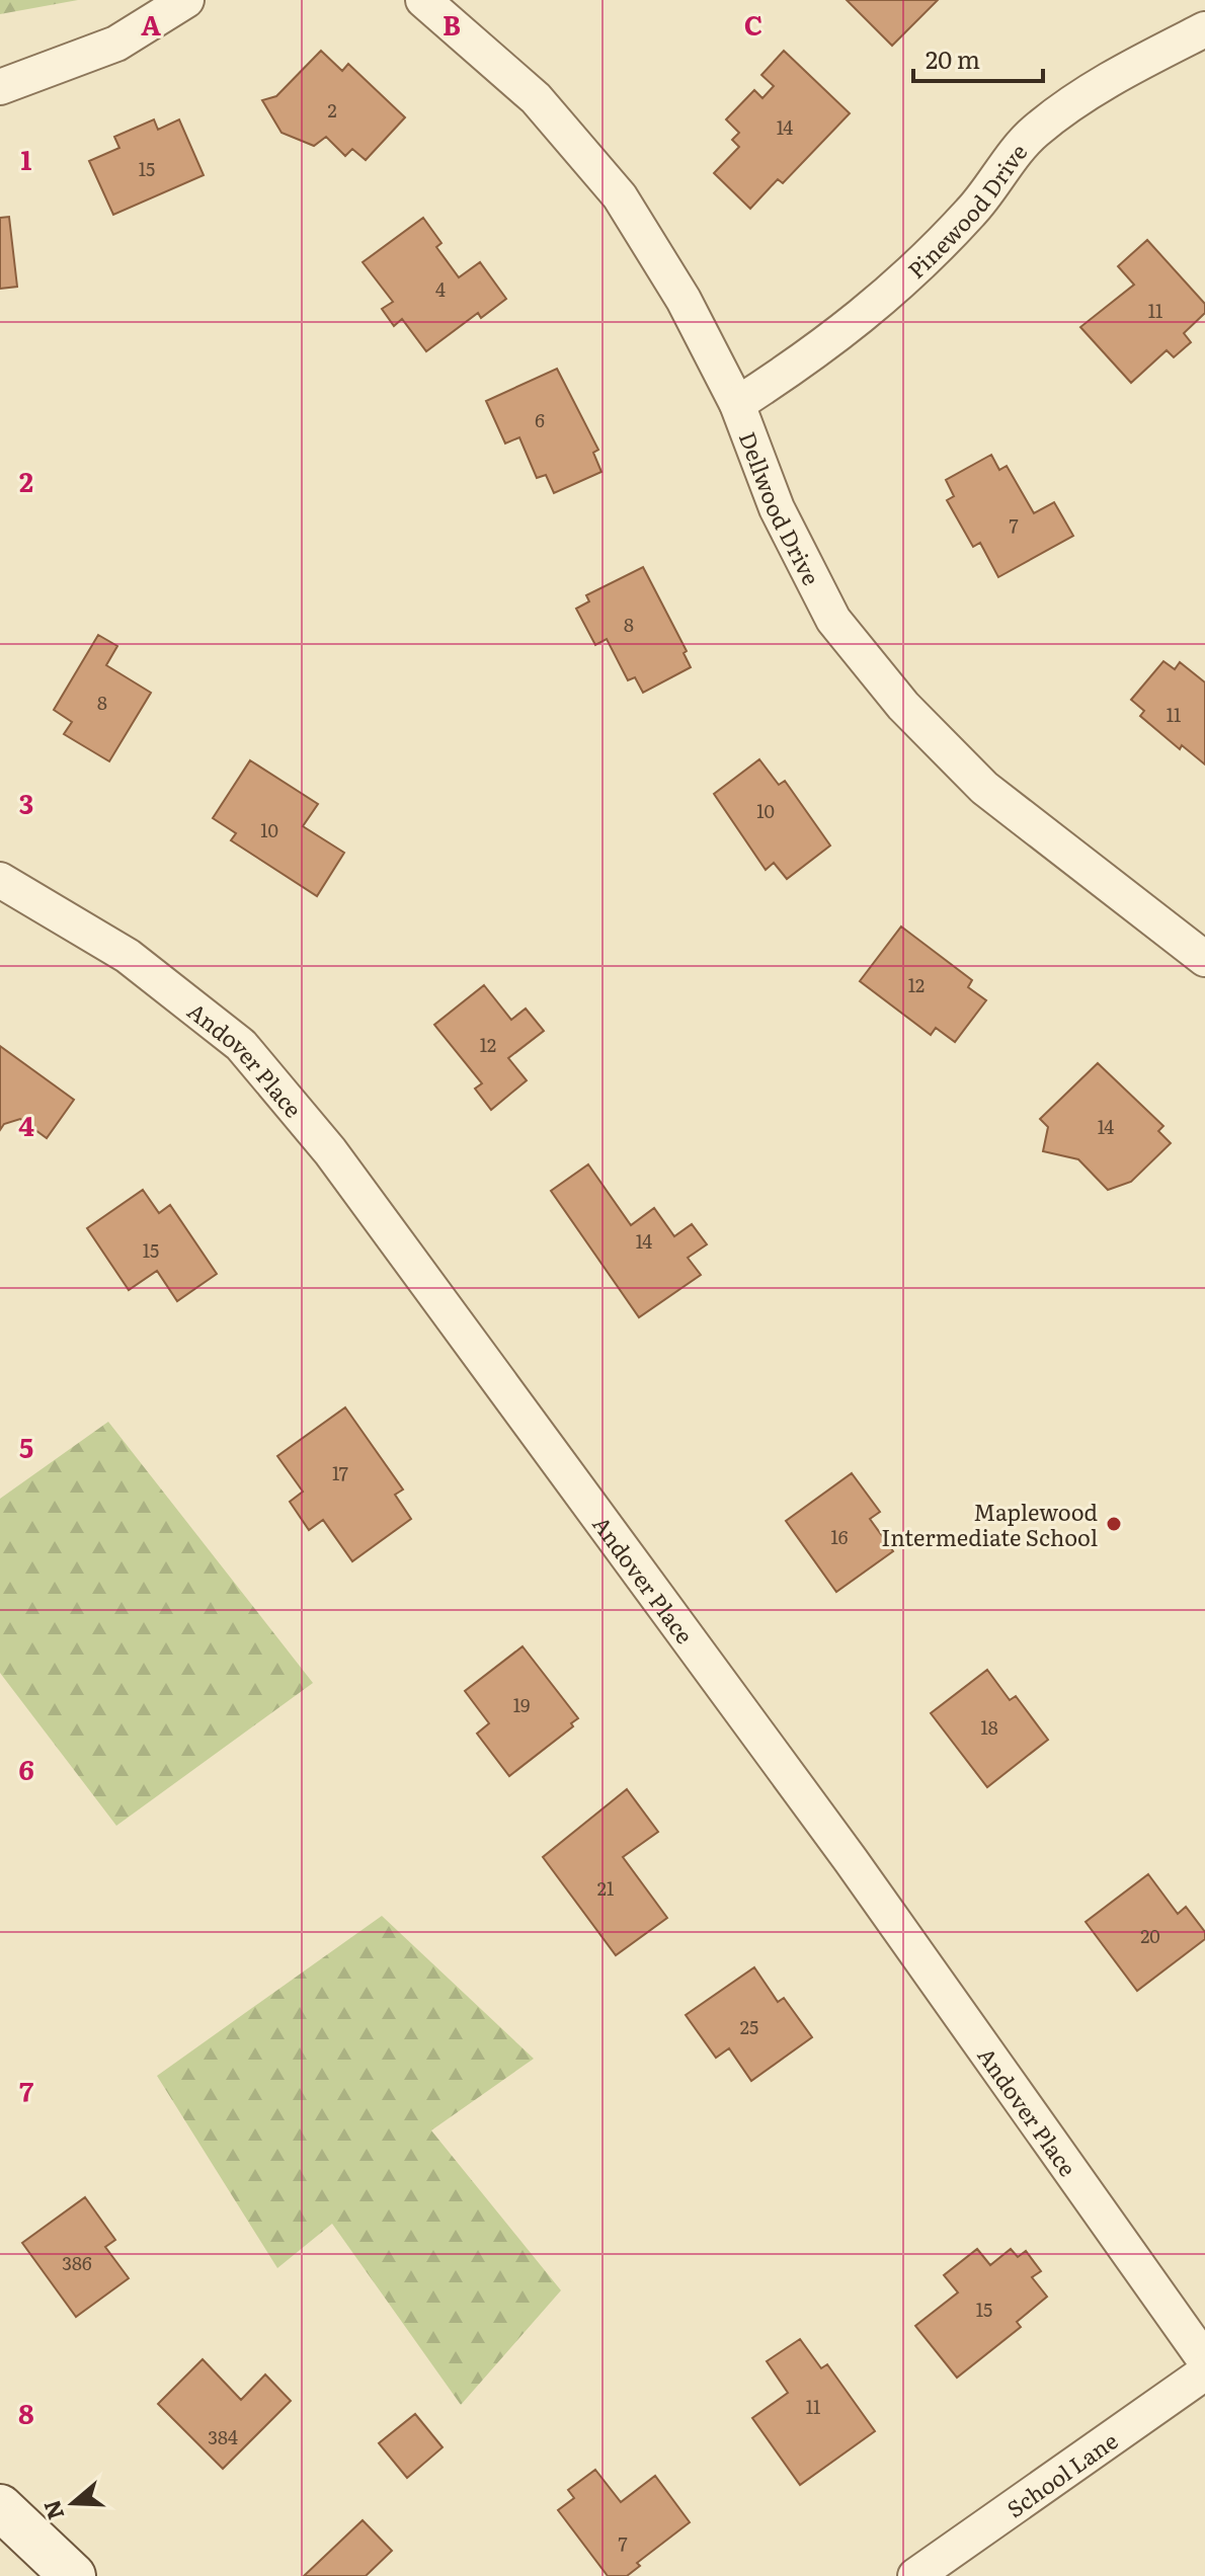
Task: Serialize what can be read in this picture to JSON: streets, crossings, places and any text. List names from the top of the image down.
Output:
{
  "streets": {
    "street": [
      "Pinewood Drive",
      "Dellwood Drive",
      "Andover Place",
      "School Lane"
    ]
  },
  "crossings": [
    ["Pinewood Drive", "Dellwood Drive"]
  ],
  "places": ["Maplewood Intermediate School"],
  "house_numbers": [
    "2",
    "14",
    "15",
    "4",
    "11",
    "6",
    "7",
    "8",
    "8",
    "11",
    "10",
    "10",
    "12",
    "12",
    "14",
    "14",
    "15",
    "17",
    "16",
    "19",
    "18",
    "21",
    "20",
    "25",
    "386",
    "15",
    "11",
    "384",
    "7"
  ],
  "scale_bar": "20 m",
  "north": "left",
  "grid": {
    "columns": ["A", "B", "C"],
    "rows": [
      "1",
      "2",
      "3",
      "4",
      "5",
      "6",
      "7",
      "8"
    ]
  }
}
